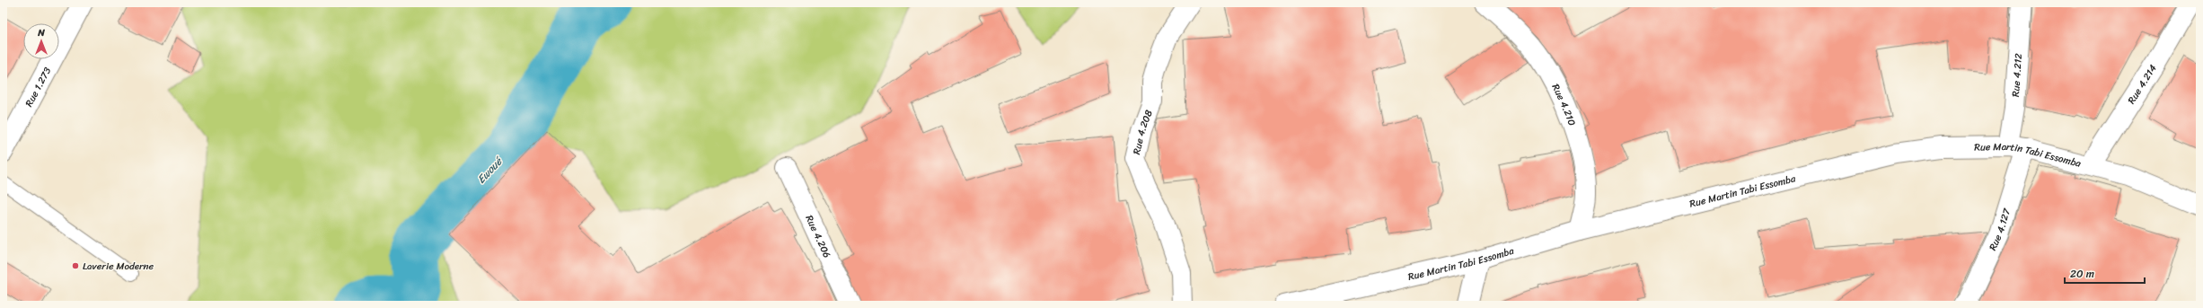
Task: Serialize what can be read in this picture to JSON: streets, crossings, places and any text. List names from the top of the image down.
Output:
{
  "streets": {
    "street": [
      "Rue 4.212",
      "Rue 4.214",
      "Rue 1.273",
      "Rue 4.210",
      "Rue 4.208",
      "Rue Martin Tabi Essomba",
      "Rue 4.127",
      "Rue 4.206"
    ]
  },
  "crossings": [
    ["Rue 4.212", "Rue Martin Tabi Essomba"],
    ["Rue 4.212", "Rue 4.127"],
    ["Rue 4.214", "Rue Martin Tabi Essomba"],
    ["Rue 4.210", "Rue Martin Tabi Essomba"],
    ["Rue Martin Tabi Essomba", "Rue 4.127"]
  ],
  "water": ["Ewoué"],
  "places": ["Laverie Moderne"],
  "scale_bar": "20 m",
  "north": "top"
}
